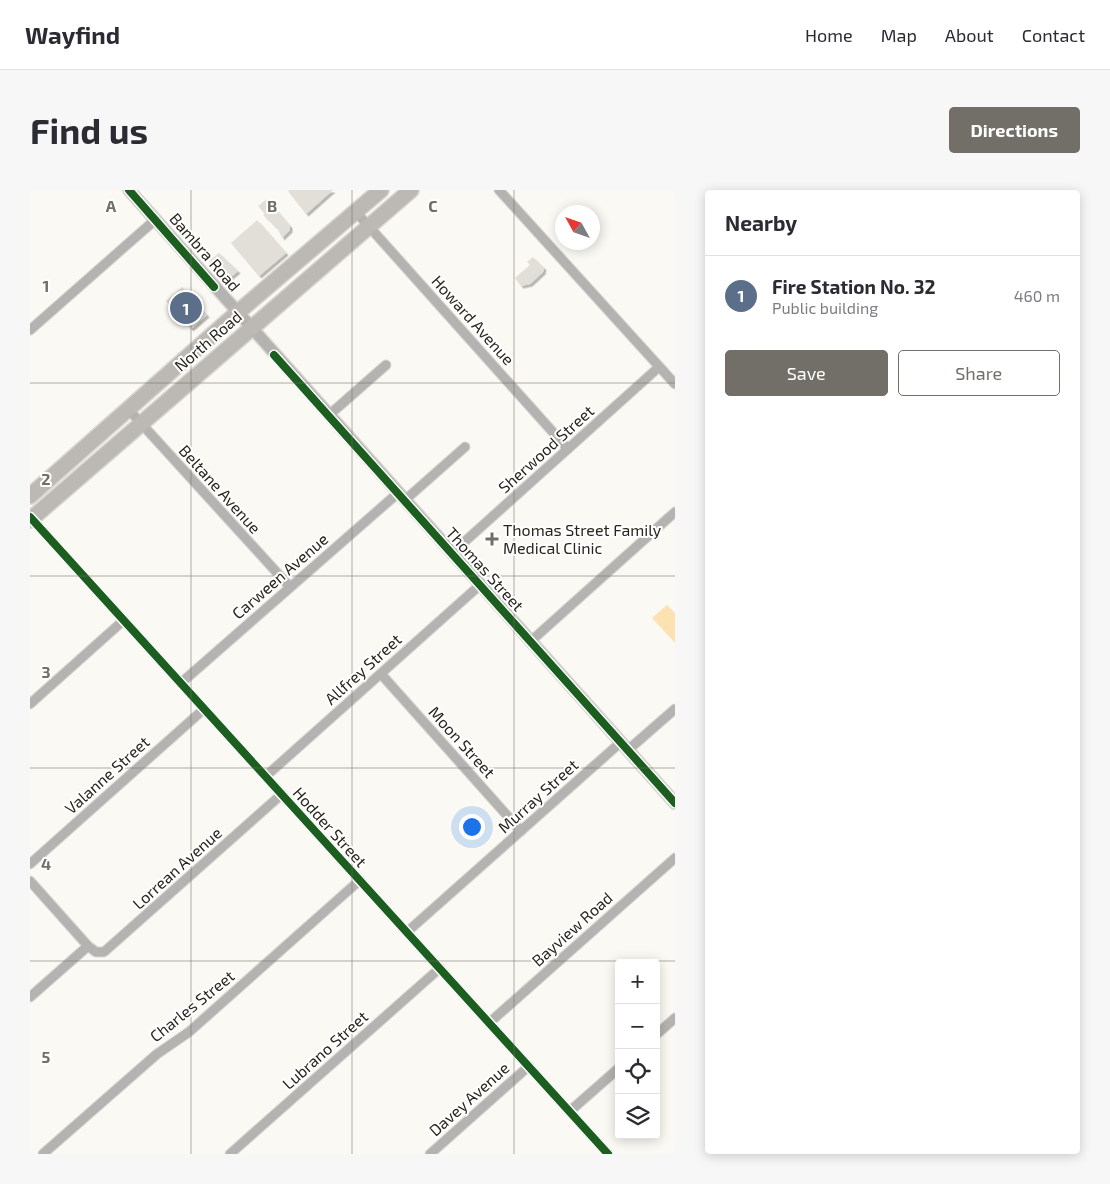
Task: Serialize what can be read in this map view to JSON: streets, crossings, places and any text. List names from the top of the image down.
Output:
{
  "streets": {
    "highway": ["North Road"],
    "street": [
      "Bambra Road",
      "Howard Avenue",
      "Sherwood Street",
      "Beltane Avenue",
      "Thomas Street",
      "Carween Avenue",
      "Allfrey Street",
      "Moon Street",
      "Valanne Street",
      "Murray Street",
      "Hodder Street",
      "Lorrean Avenue",
      "Bayview Road",
      "Charles Street",
      "Lubrano Street",
      "Davey Avenue"
    ]
  },
  "crossings": [
    ["Bambra Road", "North Road"],
    ["Bambra Road", "Thomas Street"],
    ["Howard Avenue", "North Road"],
    ["Howard Avenue", "Sherwood Street"],
    ["North Road", "Beltane Avenue"],
    ["North Road", "Thomas Street"],
    ["North Road", "Hodder Street"],
    ["Sherwood Street", "Thomas Street"],
    ["Beltane Avenue", "Carween Avenue"],
    ["Thomas Street", "Carween Avenue"],
    ["Thomas Street", "Allfrey Street"],
    ["Thomas Street", "Murray Street"],
    ["Carween Avenue", "Hodder Street"],
    ["Allfrey Street", "Moon Street"],
    ["Allfrey Street", "Hodder Street"],
    ["Moon Street", "Murray Street"],
    ["Valanne Street", "Hodder Street"],
    ["Murray Street", "Hodder Street"],
    ["Hodder Street", "Lorrean Avenue"],
    ["Hodder Street", "Bayview Road"],
    ["Hodder Street", "Charles Street"],
    ["Hodder Street", "Lubrano Street"],
    ["Hodder Street", "Davey Avenue"]
  ],
  "places": {
    "health": ["Thomas Street Family Medical Clinic"]
  },
  "north": "top left",
  "page": {
    "header": "Wayfind",
    "nav": [
      "Home",
      "Map",
      "About",
      "Contact"
    ],
    "buttons": [
      "Directions",
      ["Save", "Share"]
    ],
    "title": "Find us",
    "heading": "Nearby",
    "list": [
      {
        "mark": "1",
        "name": "Fire Station No. 32",
        "note": "Public building",
        "value": "460 m"
      }
    ],
    "pins": "1",
    "map_buttons": ["+", "−"]
  },
  "grid": {
    "columns": ["A", "B", "C"],
    "rows": [
      "1",
      "2",
      "3",
      "4",
      "5"
    ]
  }
}
